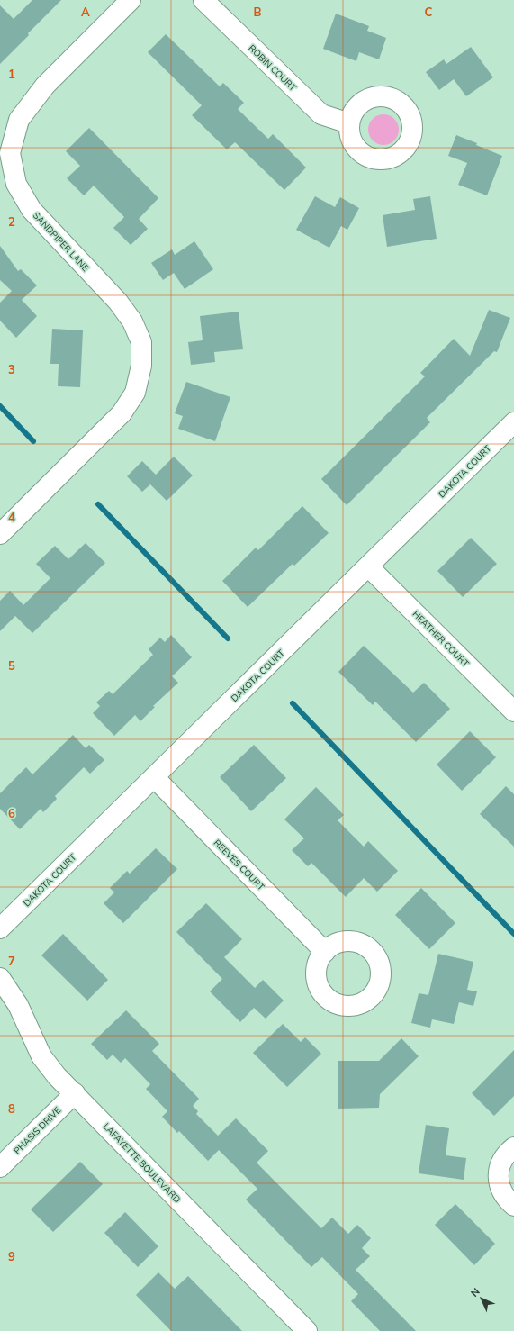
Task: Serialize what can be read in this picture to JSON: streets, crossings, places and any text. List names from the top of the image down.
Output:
{
  "streets": {
    "street": [
      "ROBIN COURT",
      "SANDPIPER LANE",
      "DAKOTA COURT",
      "HEATHER COURT",
      "REEVES COURT",
      "PHASIS DRIVE",
      "LAFAYETTE BOULEVARD"
    ]
  },
  "crossings": [
    ["DAKOTA COURT", "HEATHER COURT"],
    ["DAKOTA COURT", "REEVES COURT"],
    ["PHASIS DRIVE", "LAFAYETTE BOULEVARD"]
  ],
  "north": "top left",
  "grid": {
    "columns": ["A", "B", "C"],
    "rows": [
      "1",
      "2",
      "3",
      "4",
      "5",
      "6",
      "7",
      "8",
      "9"
    ]
  }
}
